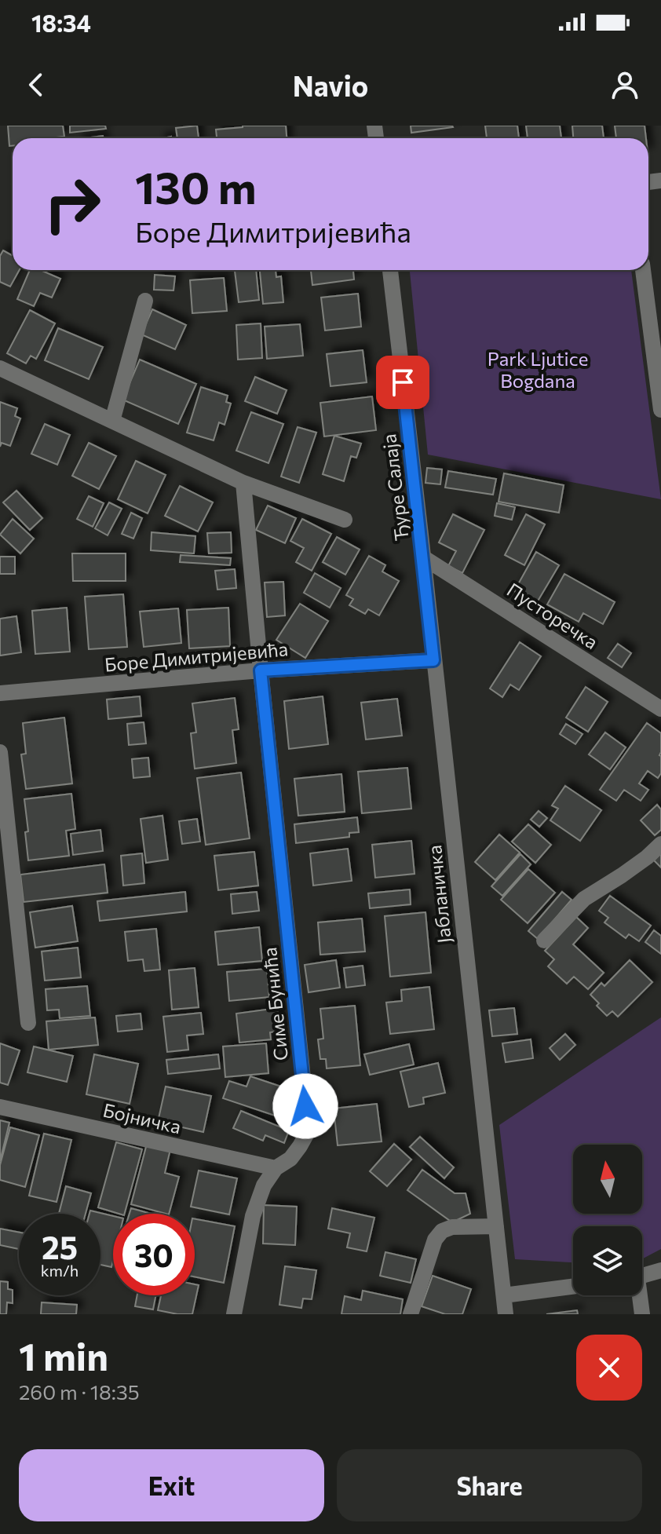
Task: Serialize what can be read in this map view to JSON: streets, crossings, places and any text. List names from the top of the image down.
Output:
{
  "streets": {
    "street": [
      "Ђуре Салаја",
      "Пусторечка",
      "Боре Димитријевића",
      "Јабланичка",
      "Симе Бунића",
      "Бојничка"
    ]
  },
  "crossings": [
    ["Ђуре Салаја", "Пусторечка"],
    ["Ђуре Салаја", "Јабланичка"],
    ["Пусторечка", "Јабланичка"],
    ["Боре Димитријевића", "Јабланичка"],
    ["Боре Димитријевића", "Симе Бунића"],
    ["Симе Бунића", "Бојничка"]
  ],
  "parks": ["Park Ljutice Bogdana"],
  "north": "top",
  "page": {
    "status": "18:34",
    "header": "Navio",
    "turn": ["130 m", "Боре Димитријевића"],
    "speed": "25 km/h",
    "limit": "30",
    "heading": ["1 min", "260 m · 18:35"],
    "buttons": ["Exit", "Share"]
  }
}
